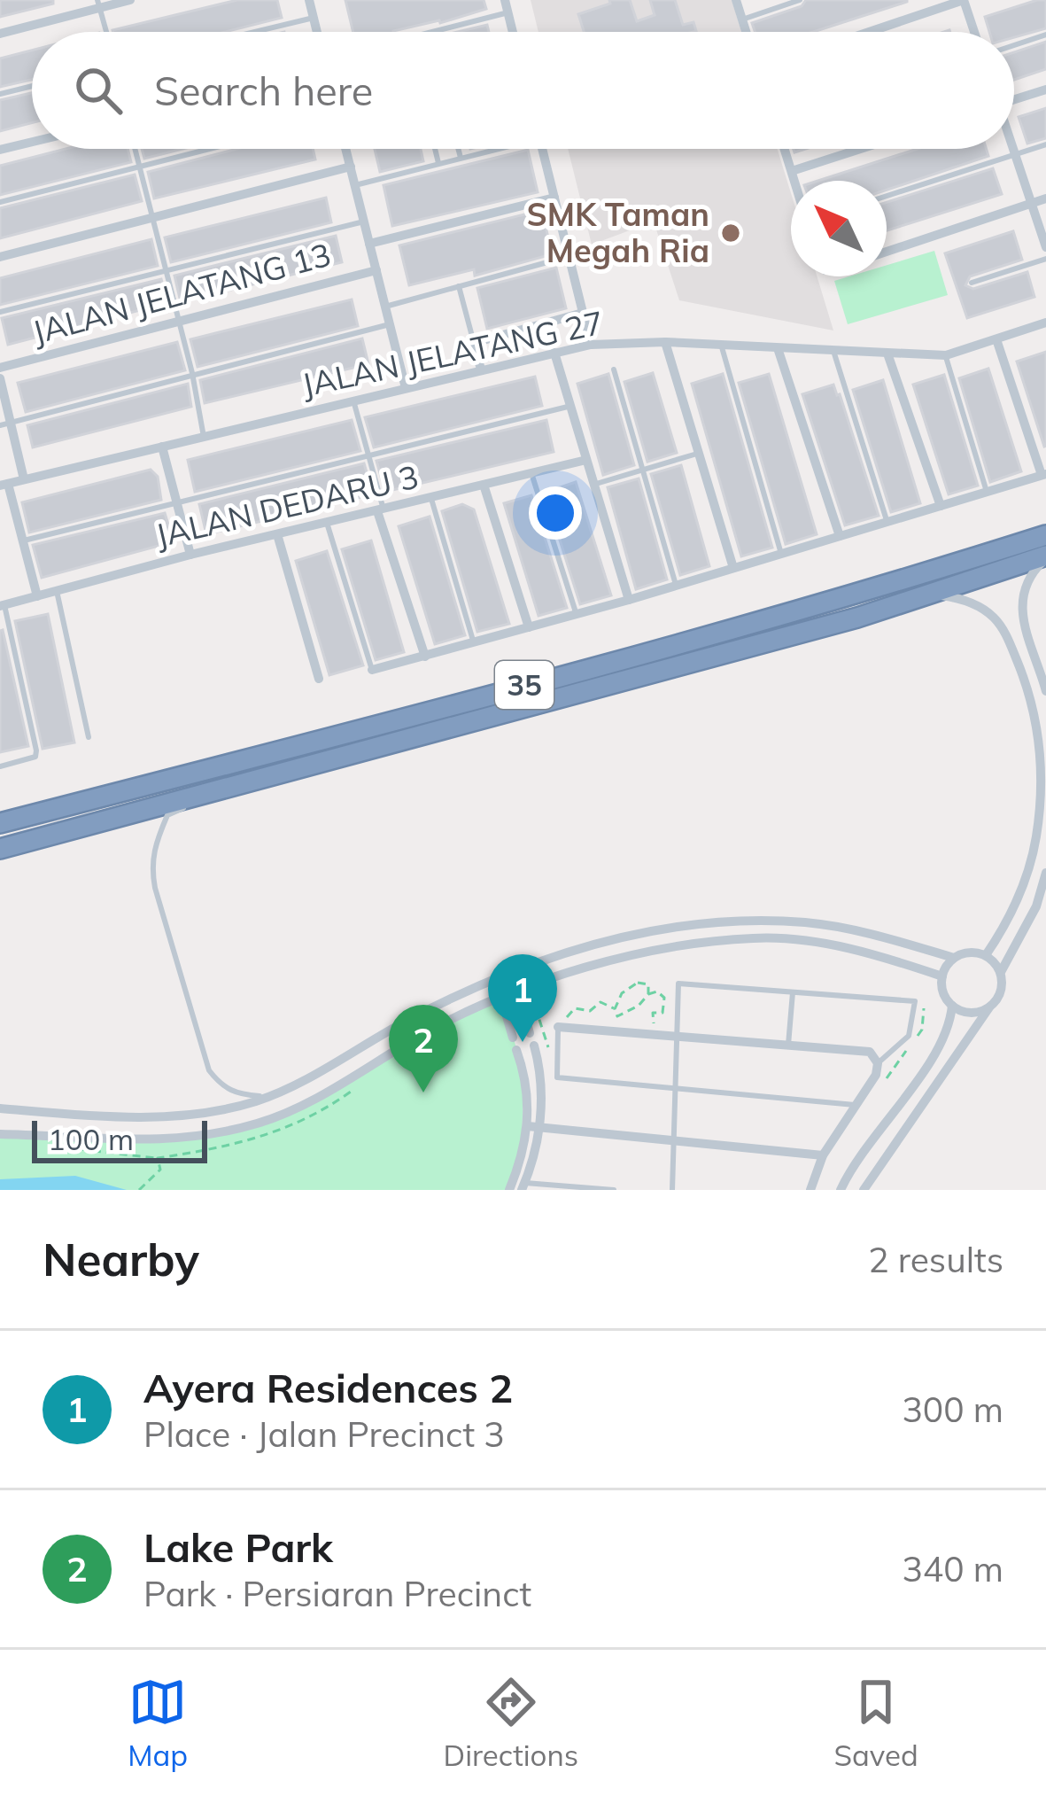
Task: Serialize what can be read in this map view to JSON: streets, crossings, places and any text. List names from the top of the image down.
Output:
{
  "streets": {
    "highway": ["35"],
    "street": ["JALAN JELATANG 13", "JALAN JELATANG 27", "JALAN DEDARU 3"]
  },
  "places": ["SMK Taman Megah Ria"],
  "scale_bar": "100 m",
  "north": "top left",
  "page": {
    "search": "Search here",
    "pins": ["1", "2"],
    "scale": "100 m",
    "heading": ["Nearby", "2 results"],
    "list": [
      {
        "mark": "1",
        "name": "Ayera Residences 2",
        "note": "Place · Jalan Precinct 3",
        "value": "300 m"
      },
      {
        "mark": "2",
        "name": "Lake Park",
        "note": "Park · Persiaran Precinct",
        "value": "340 m"
      }
    ],
    "nav": ["Map", "Directions", "Saved"]
  }
}
